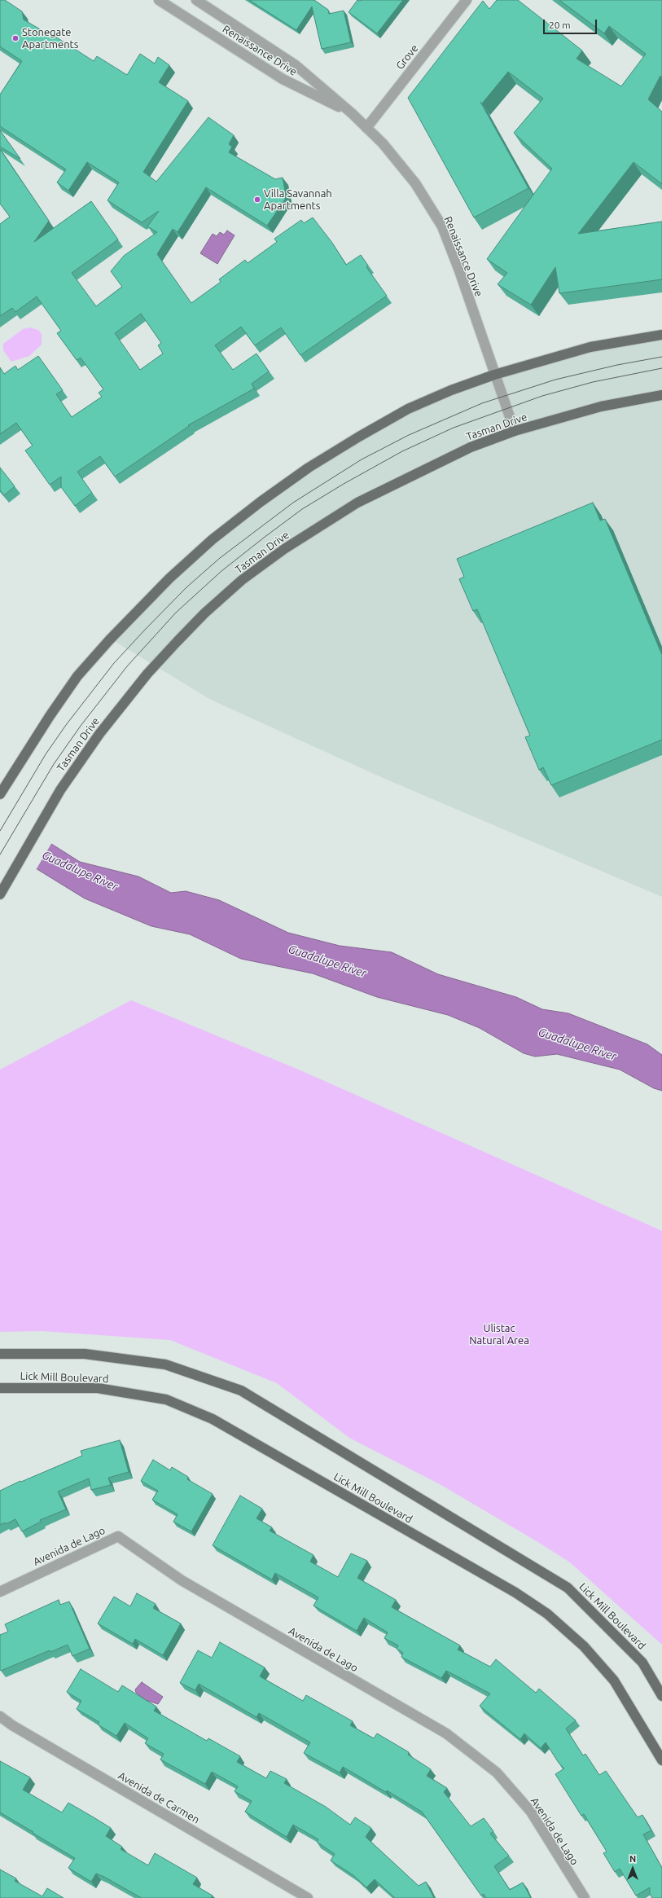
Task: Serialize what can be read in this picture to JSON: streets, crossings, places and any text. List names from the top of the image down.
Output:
{
  "streets": {
    "main road": ["Tasman Drive", "Lick Mill Boulevard"],
    "street": [
      "Renaissance Drive",
      "Grove",
      "Avenida de Lago",
      "Avenida de Carmen"
    ]
  },
  "crossings": [
    ["Renaissance Drive", "Grove"],
    ["Renaissance Drive", "Tasman Drive"]
  ],
  "water": ["Guadalupe River"],
  "parks": ["Ulistac Natural Area"],
  "places": ["Stonegate Apartments", "Villa Savannah Apartments"],
  "scale_bar": "20 m",
  "north": "top"
}
